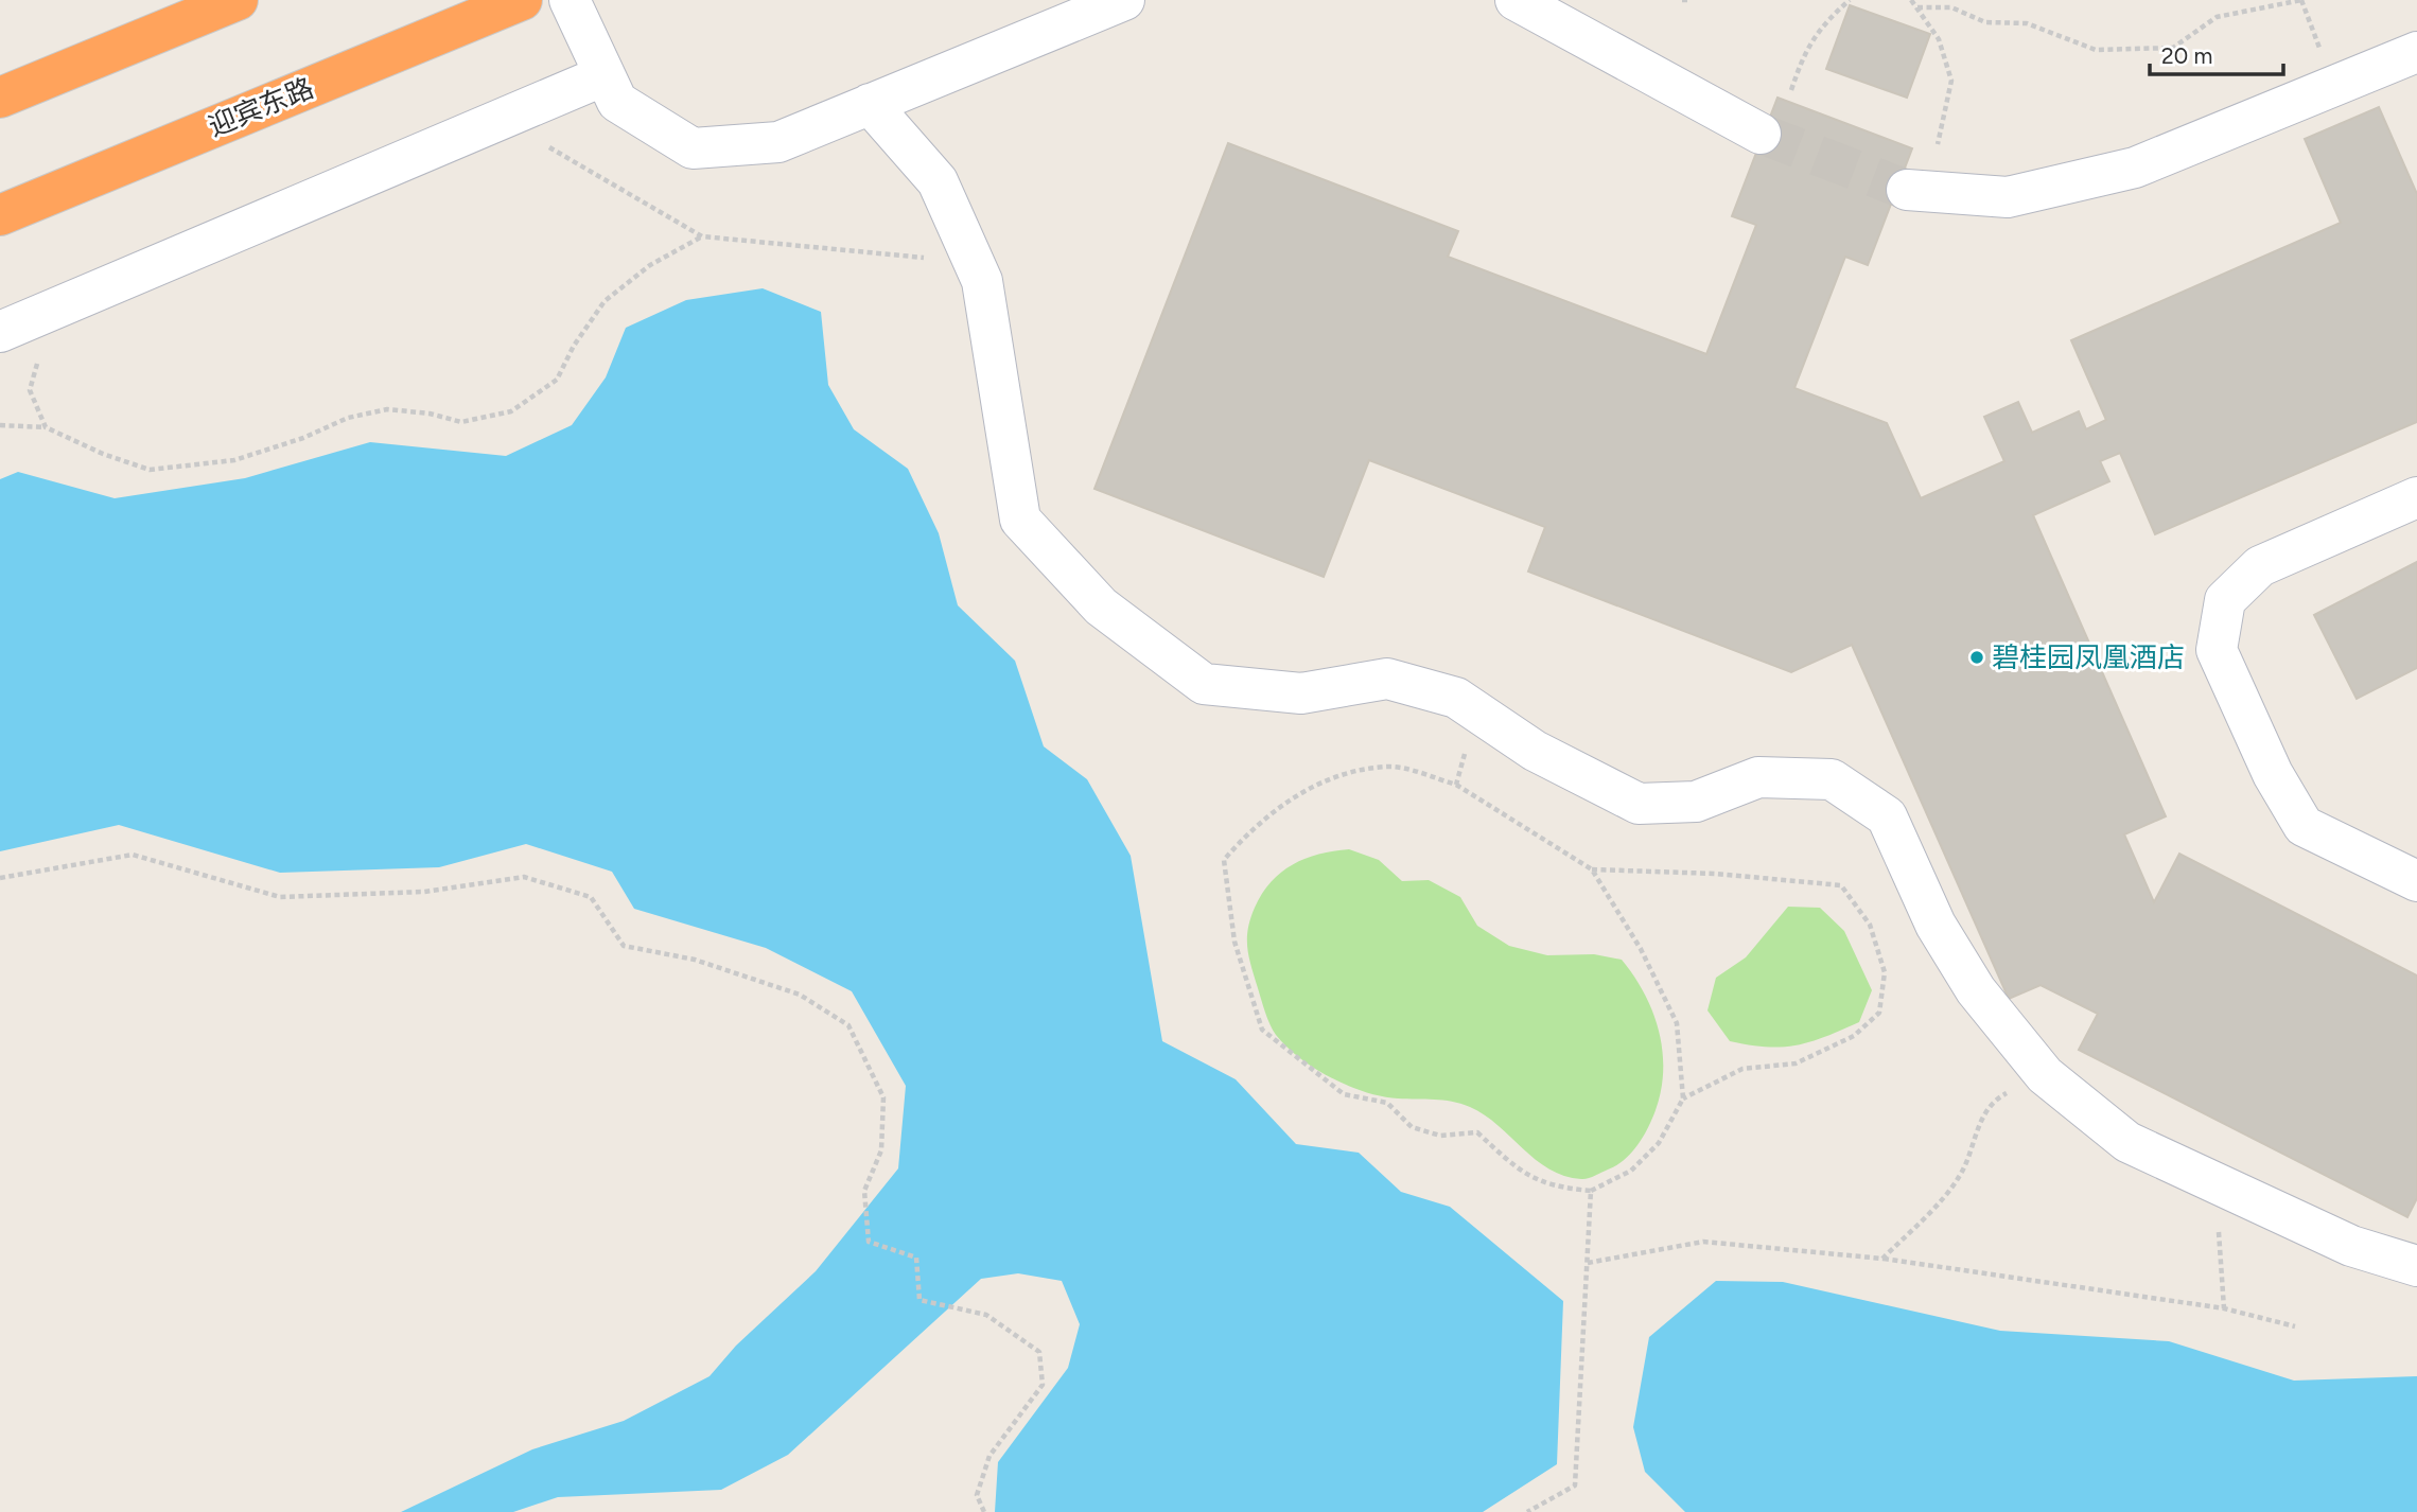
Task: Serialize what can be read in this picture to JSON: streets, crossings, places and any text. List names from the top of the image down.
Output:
{
  "streets": {
    "highway": ["迎宾东路"]
  },
  "places": ["碧桂园凤凰酒店"],
  "scale_bar": "20 m"
}
